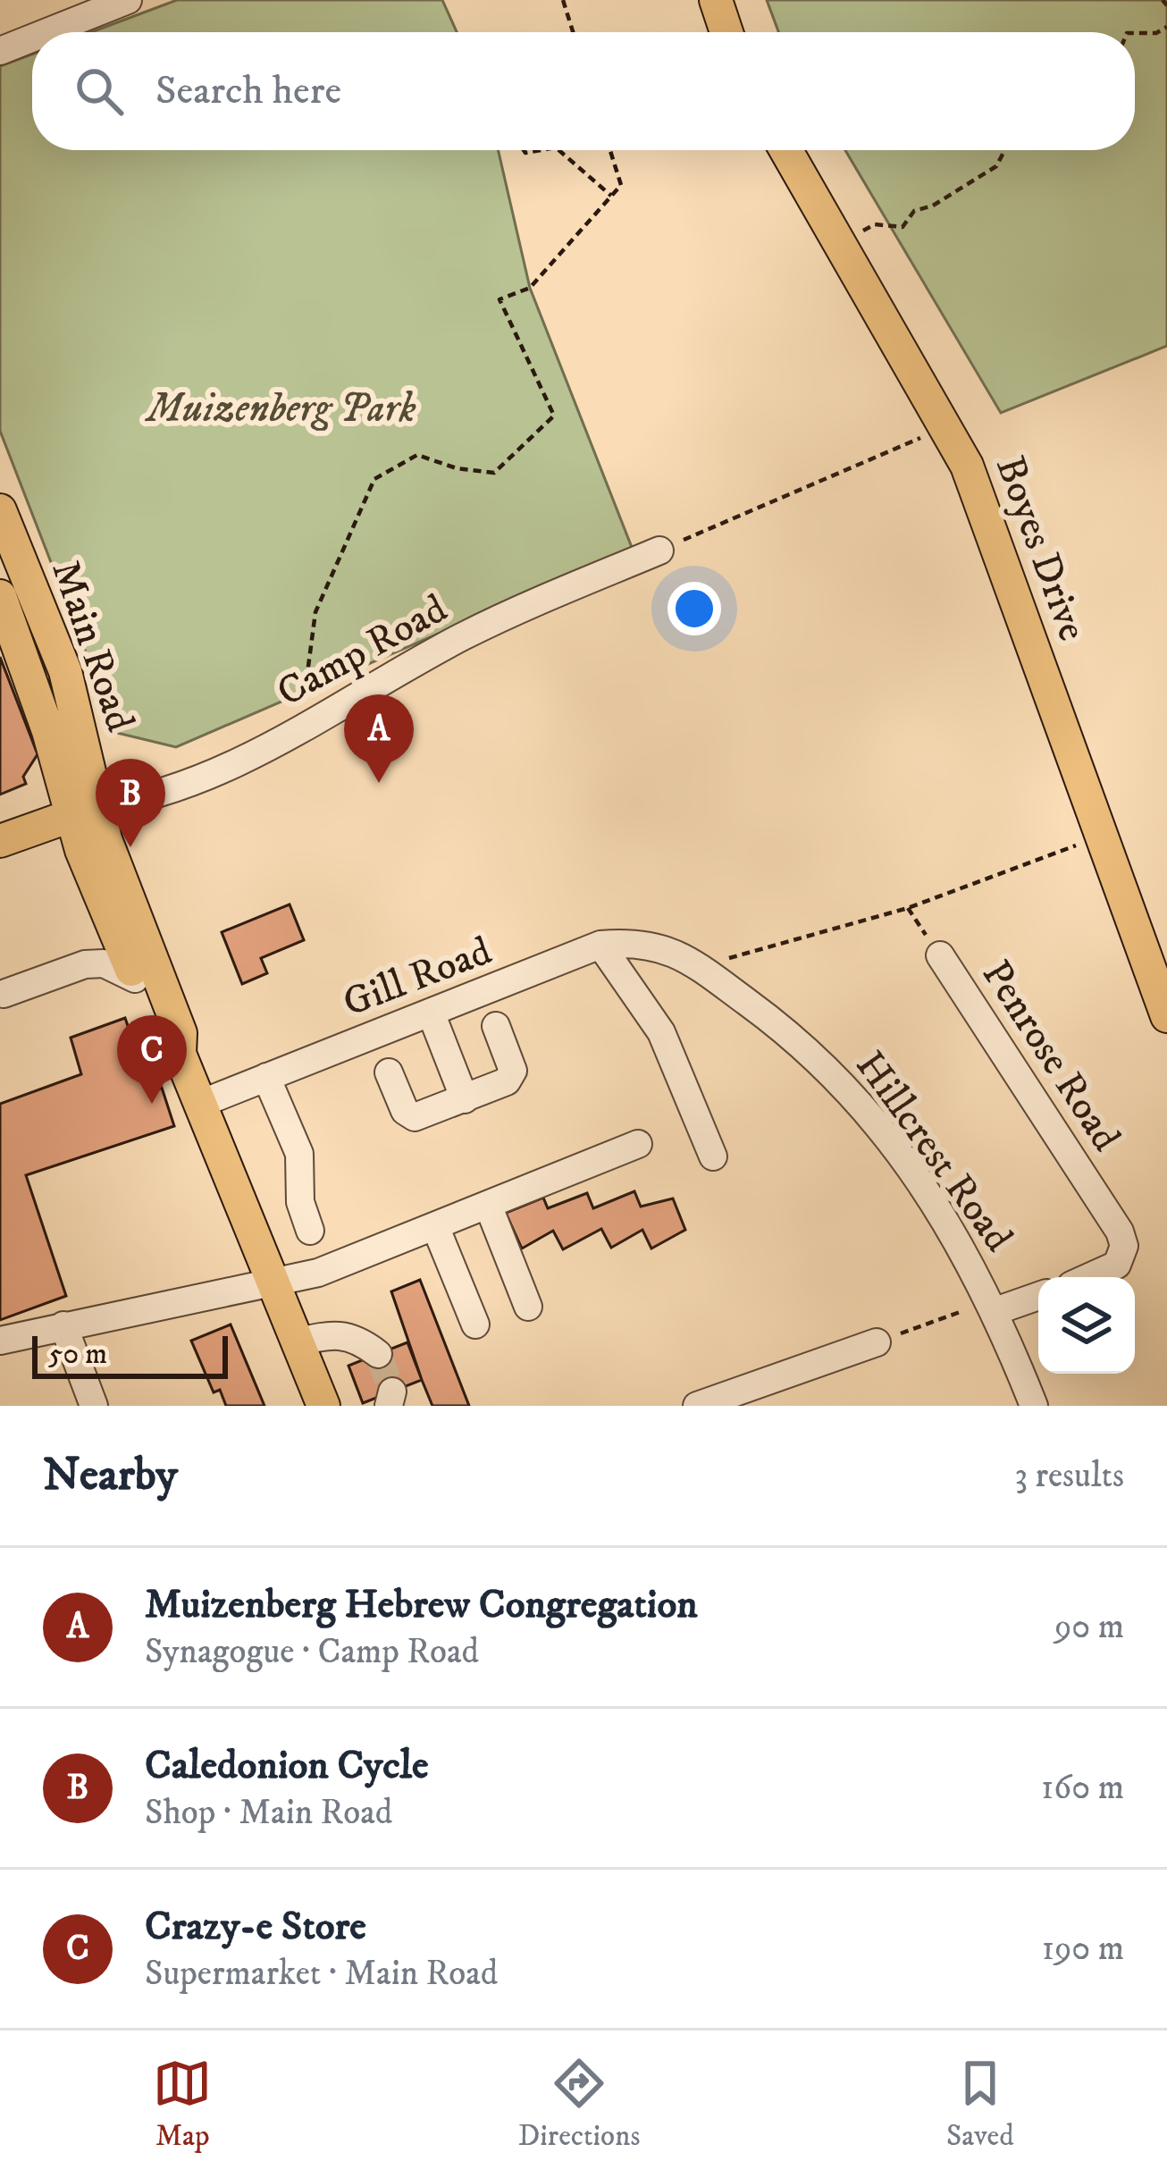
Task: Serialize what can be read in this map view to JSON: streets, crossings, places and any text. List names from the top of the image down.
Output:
{
  "streets": {
    "main road": ["Boyes Drive", "Main Road"],
    "street": [
      "Camp Road",
      "Gill Road",
      "Penrose Road",
      "Hillcrest Road"
    ]
  },
  "crossings": [
    ["Main Road", "Camp Road"],
    ["Main Road", "Gill Road"],
    ["Gill Road", "Hillcrest Road"]
  ],
  "parks": ["Muizenberg Park"],
  "scale_bar": "50 m",
  "page": {
    "search": "Search here",
    "pins": ["A", "B", "C"],
    "scale": "50 m",
    "heading": ["Nearby", "3 results"],
    "list": [
      {
        "mark": "A",
        "name": "Muizenberg Hebrew Congregation",
        "note": "Synagogue · Camp Road",
        "value": "90 m"
      },
      {
        "mark": "B",
        "name": "Caledonion Cycle",
        "note": "Shop · Main Road",
        "value": "160 m"
      },
      {
        "mark": "C",
        "name": "Crazy-e Store",
        "note": "Supermarket · Main Road",
        "value": "190 m"
      }
    ],
    "nav": ["Map", "Directions", "Saved"]
  }
}
